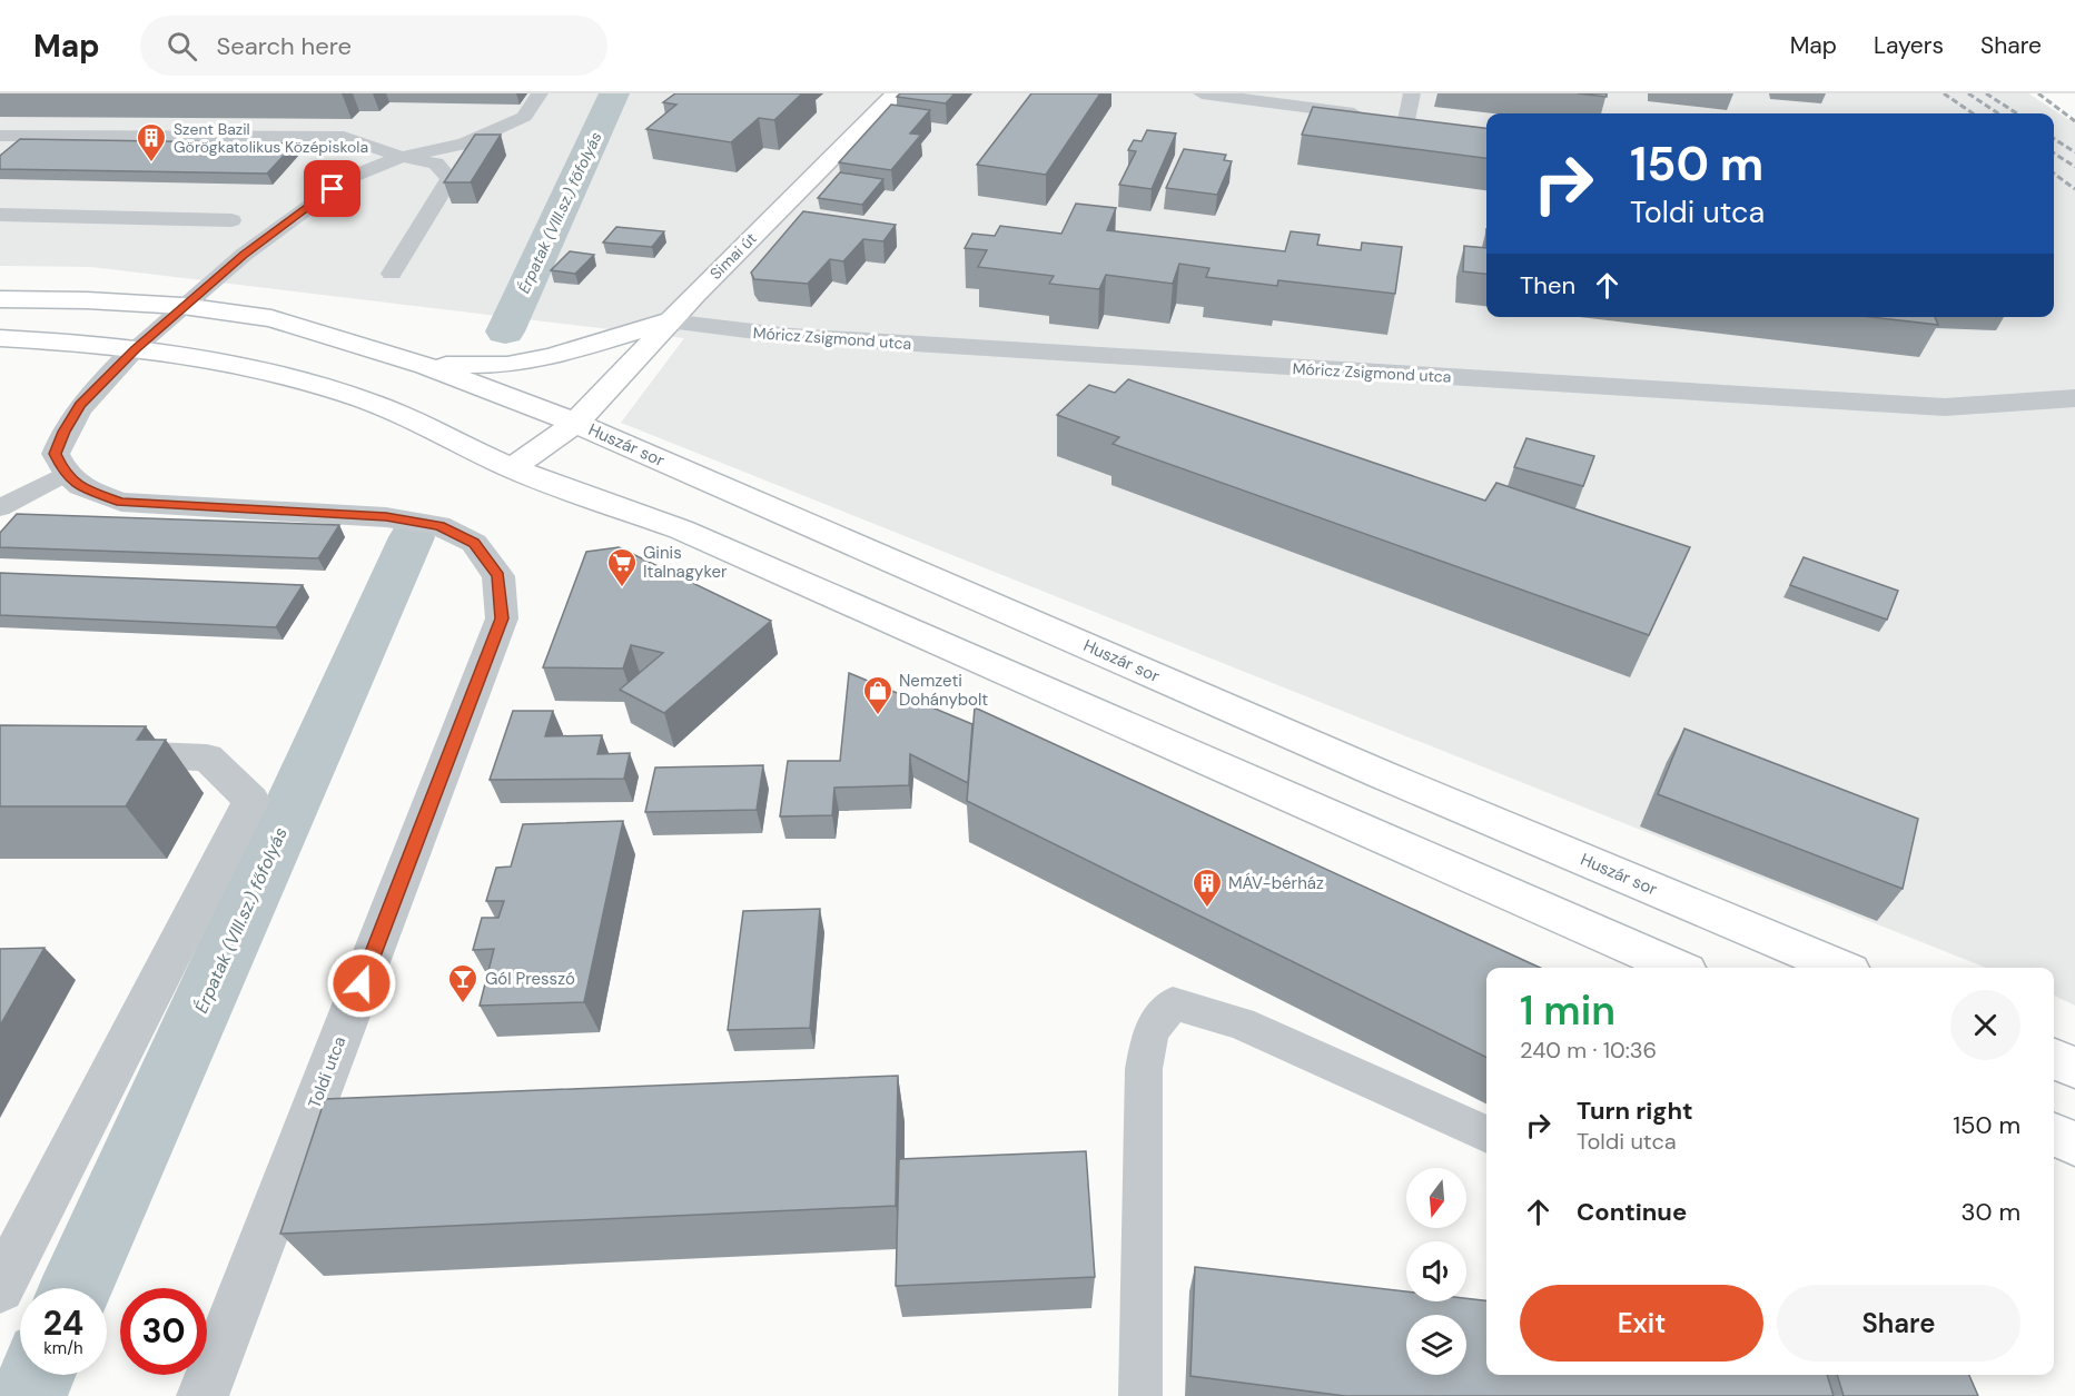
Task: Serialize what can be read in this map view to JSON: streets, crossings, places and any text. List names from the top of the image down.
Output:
{
  "streets": {
    "main road": ["Simai út", "Huszár sor"],
    "street": ["Móricz Zsigmond utca", "Toldi utca"]
  },
  "crossings": [
    ["Simai út", "Móricz Zsigmond utca"],
    ["Simai út", "Huszár sor"]
  ],
  "water": ["Érpatak (VIII.sz.) főfolyás"],
  "places": {
    "building": ["Szent Bazil Görögkatolikus Középiskola", "MÁV-bérház"],
    "supermarket": ["Ginis Italnagyker"],
    "shop": ["Nemzeti Dohánybolt"],
    "bar": ["Gól Presszó"]
  },
  "north": "bottom",
  "page": {
    "header": "Map",
    "search": "Search here",
    "nav": ["Map", "Layers", "Share"],
    "turn": ["150 m", "Toldi utca"],
    "then": "Then",
    "heading": ["1 min", "240 m · 10:36"],
    "list": [
      {
        "name": "Turn right",
        "note": "Toldi utca",
        "value": "150 m"
      },
      {
        "name": "Continue",
        "value": "30 m"
      }
    ],
    "buttons": ["Exit", "Share"],
    "speed": "24 km/h",
    "limit": "30"
  }
}
